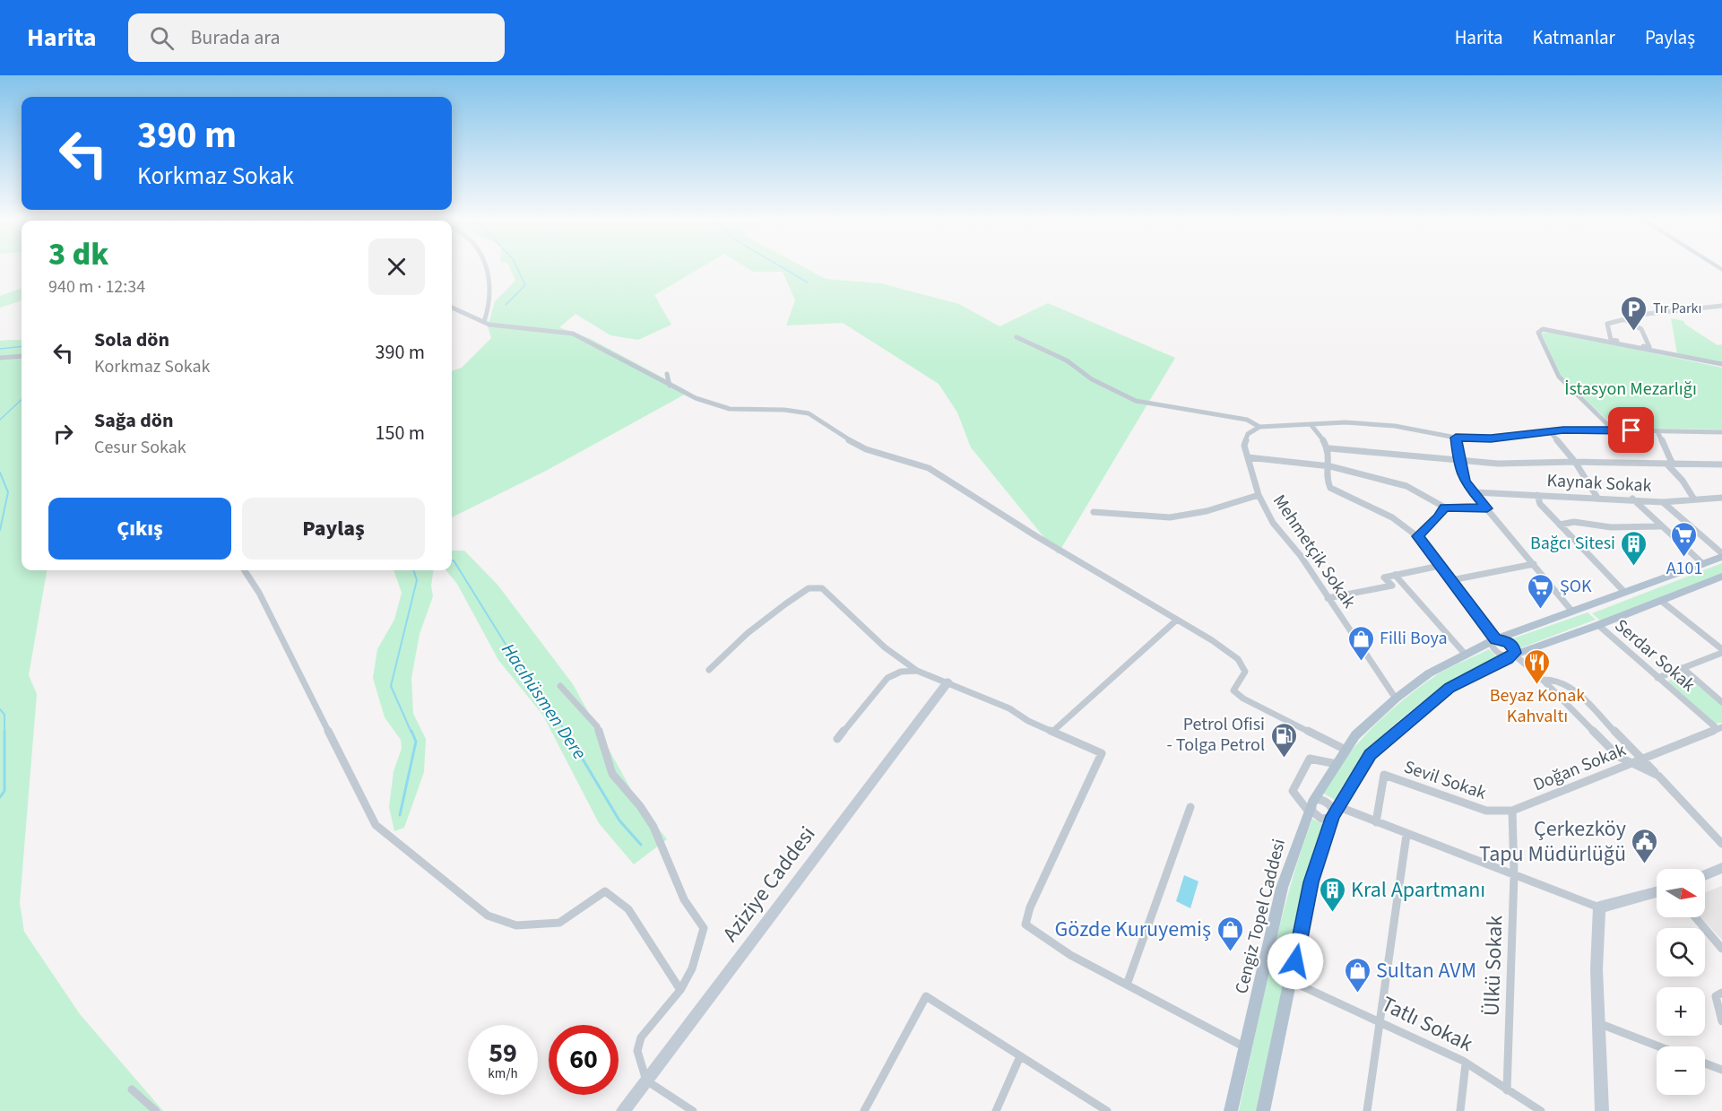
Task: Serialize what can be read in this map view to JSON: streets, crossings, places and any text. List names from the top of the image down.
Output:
{
  "streets": {
    "main road": ["Cengiz Topel Caddesi"],
    "street": [
      "Kaynak Sokak",
      "Mehmetçik Sokak",
      "Serdar Sokak",
      "Doğan Sokak",
      "Sevil Sokak",
      "Aziziye Caddesi",
      "Ülkü Sokak",
      "Tatlı Sokak"
    ]
  },
  "crossings": [
    ["Mehmetçik Sokak", "Cengiz Topel Caddesi"],
    ["Serdar Sokak", "Doğan Sokak"],
    ["Doğan Sokak", "Sevil Sokak"],
    ["Ülkü Sokak", "Tatlı Sokak"]
  ],
  "water": ["Hacıhüsmen Dere"],
  "parks": ["İstasyon Mezarlığı"],
  "places": {
    "parking": ["Tır Parkı"],
    "supermarket": ["A101", "ŞOK"],
    "building": ["Bağcı Sitesi", "Kral Apartmanı"],
    "shop": ["Filli Boya", "Gözde Kuruyemiş", "Sultan AVM"],
    "restaurant": ["Beyaz Konak Kahvaltı"],
    "fuel station": ["Petrol Ofisi - Tolga Petrol"],
    "public building": ["Çerkezköy Tapu Müdürlüğü"]
  },
  "north": "right",
  "page": {
    "header": "Harita",
    "search": "Burada ara",
    "nav": ["Harita", "Katmanlar", "Paylaş"],
    "turn": ["390 m", "Korkmaz Sokak"],
    "heading": ["3 dk", "940 m · 12:34"],
    "list": [
      {
        "name": "Sola dön",
        "note": "Korkmaz Sokak",
        "value": "390 m"
      },
      {
        "name": "Sağa dön",
        "note": "Cesur Sokak",
        "value": "150 m"
      }
    ],
    "buttons": ["Çıkış", "Paylaş"],
    "map_buttons": ["+", "−"],
    "speed": "59 km/h",
    "limit": "60"
  }
}
